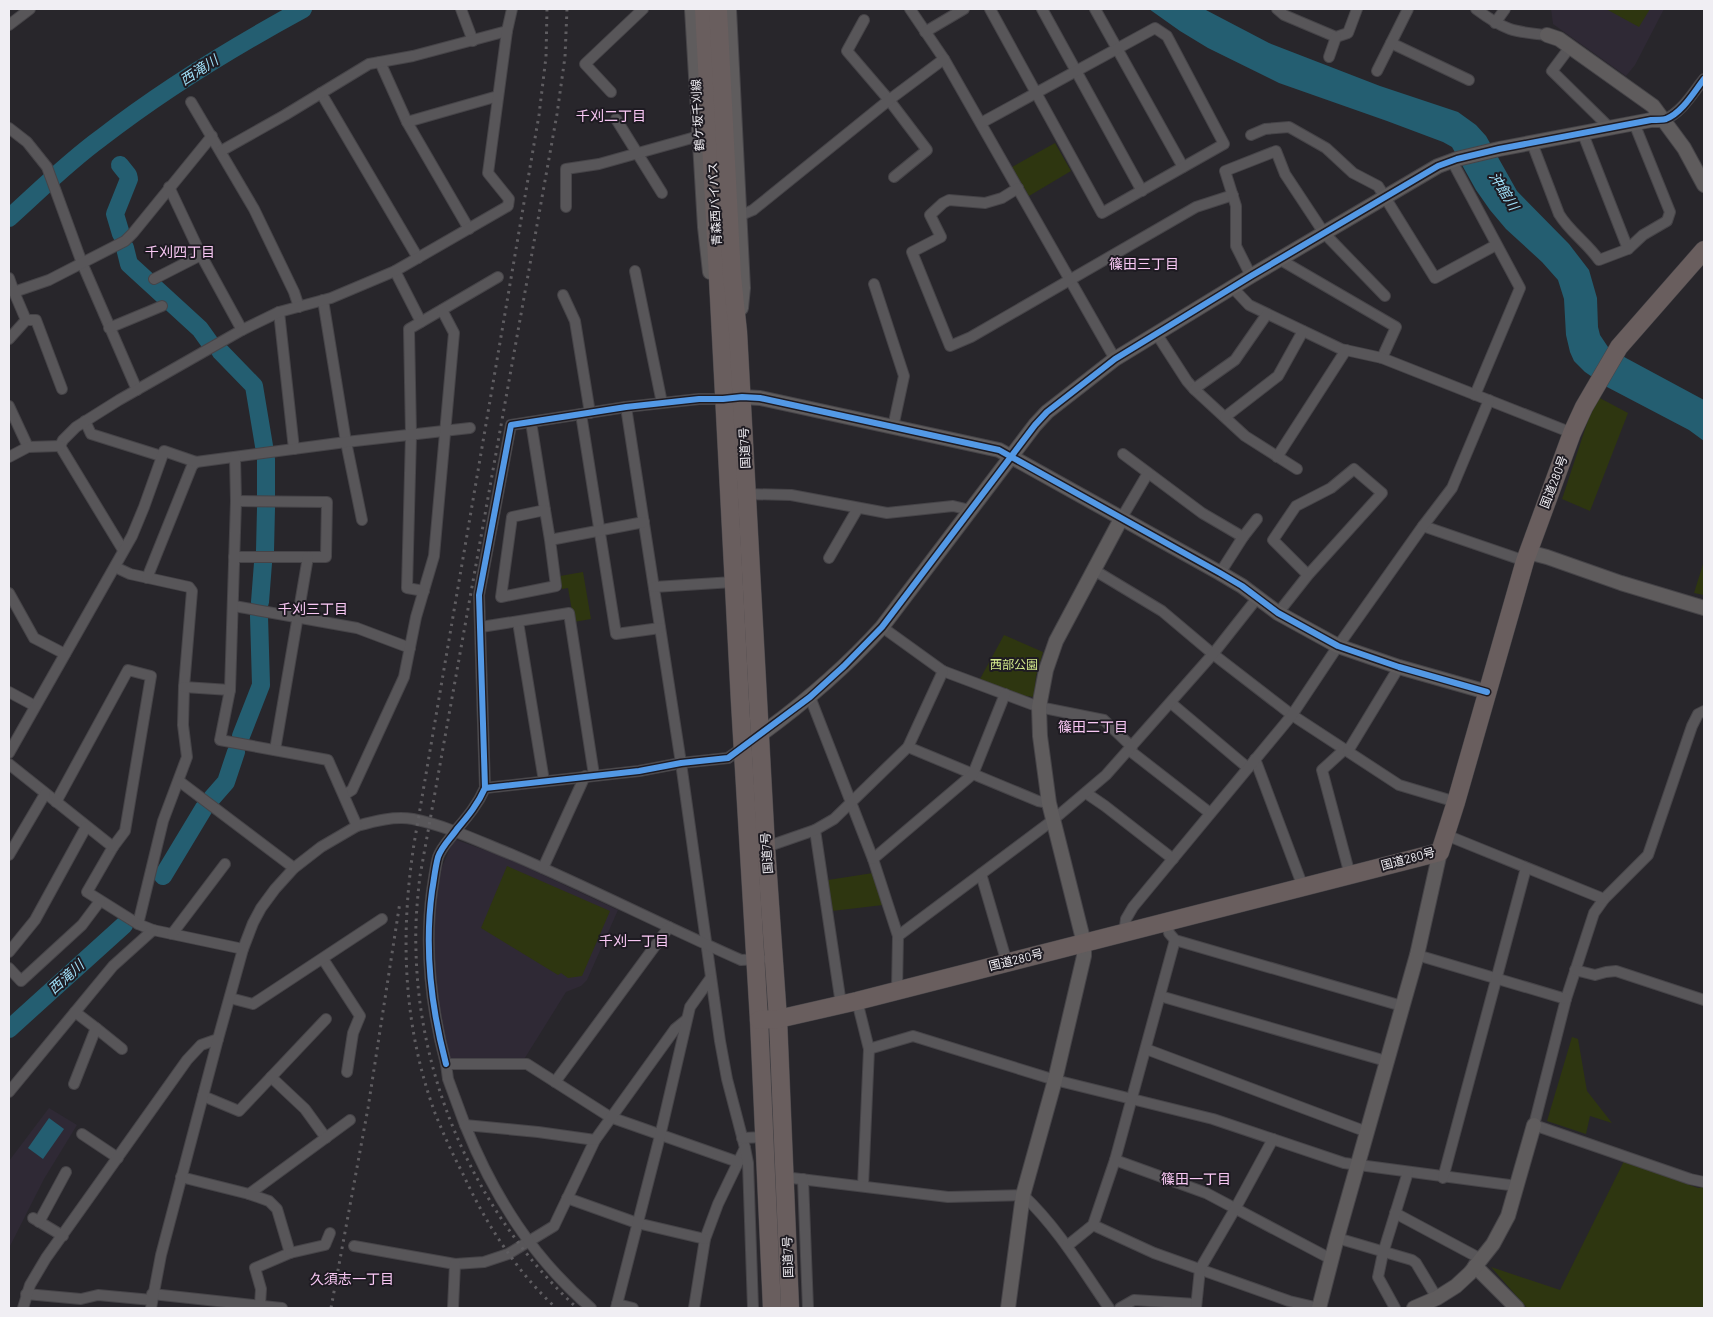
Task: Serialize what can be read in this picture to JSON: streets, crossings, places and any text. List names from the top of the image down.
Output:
{
  "streets": {
    "highway": ["青森西バイパス", "国道7号", "国道280号"],
    "street": ["鶴ケ坂千刈線"]
  },
  "crossings": [
    ["鶴ケ坂千刈線", "青森西バイパス"],
    ["鶴ケ坂千刈線", "国道7号"],
    ["青森西バイパス", "国道7号"],
    ["国道7号", "国道280号"]
  ],
  "districts": [
    "千刈二丁目",
    "千刈四丁目",
    "篠田三丁目",
    "千刈三丁目",
    "篠田二丁目",
    "千刈一丁目",
    "篠田一丁目",
    "久須志一丁目"
  ],
  "water": ["西滝川", "沖館川"],
  "parks": ["西部公園"]
}
